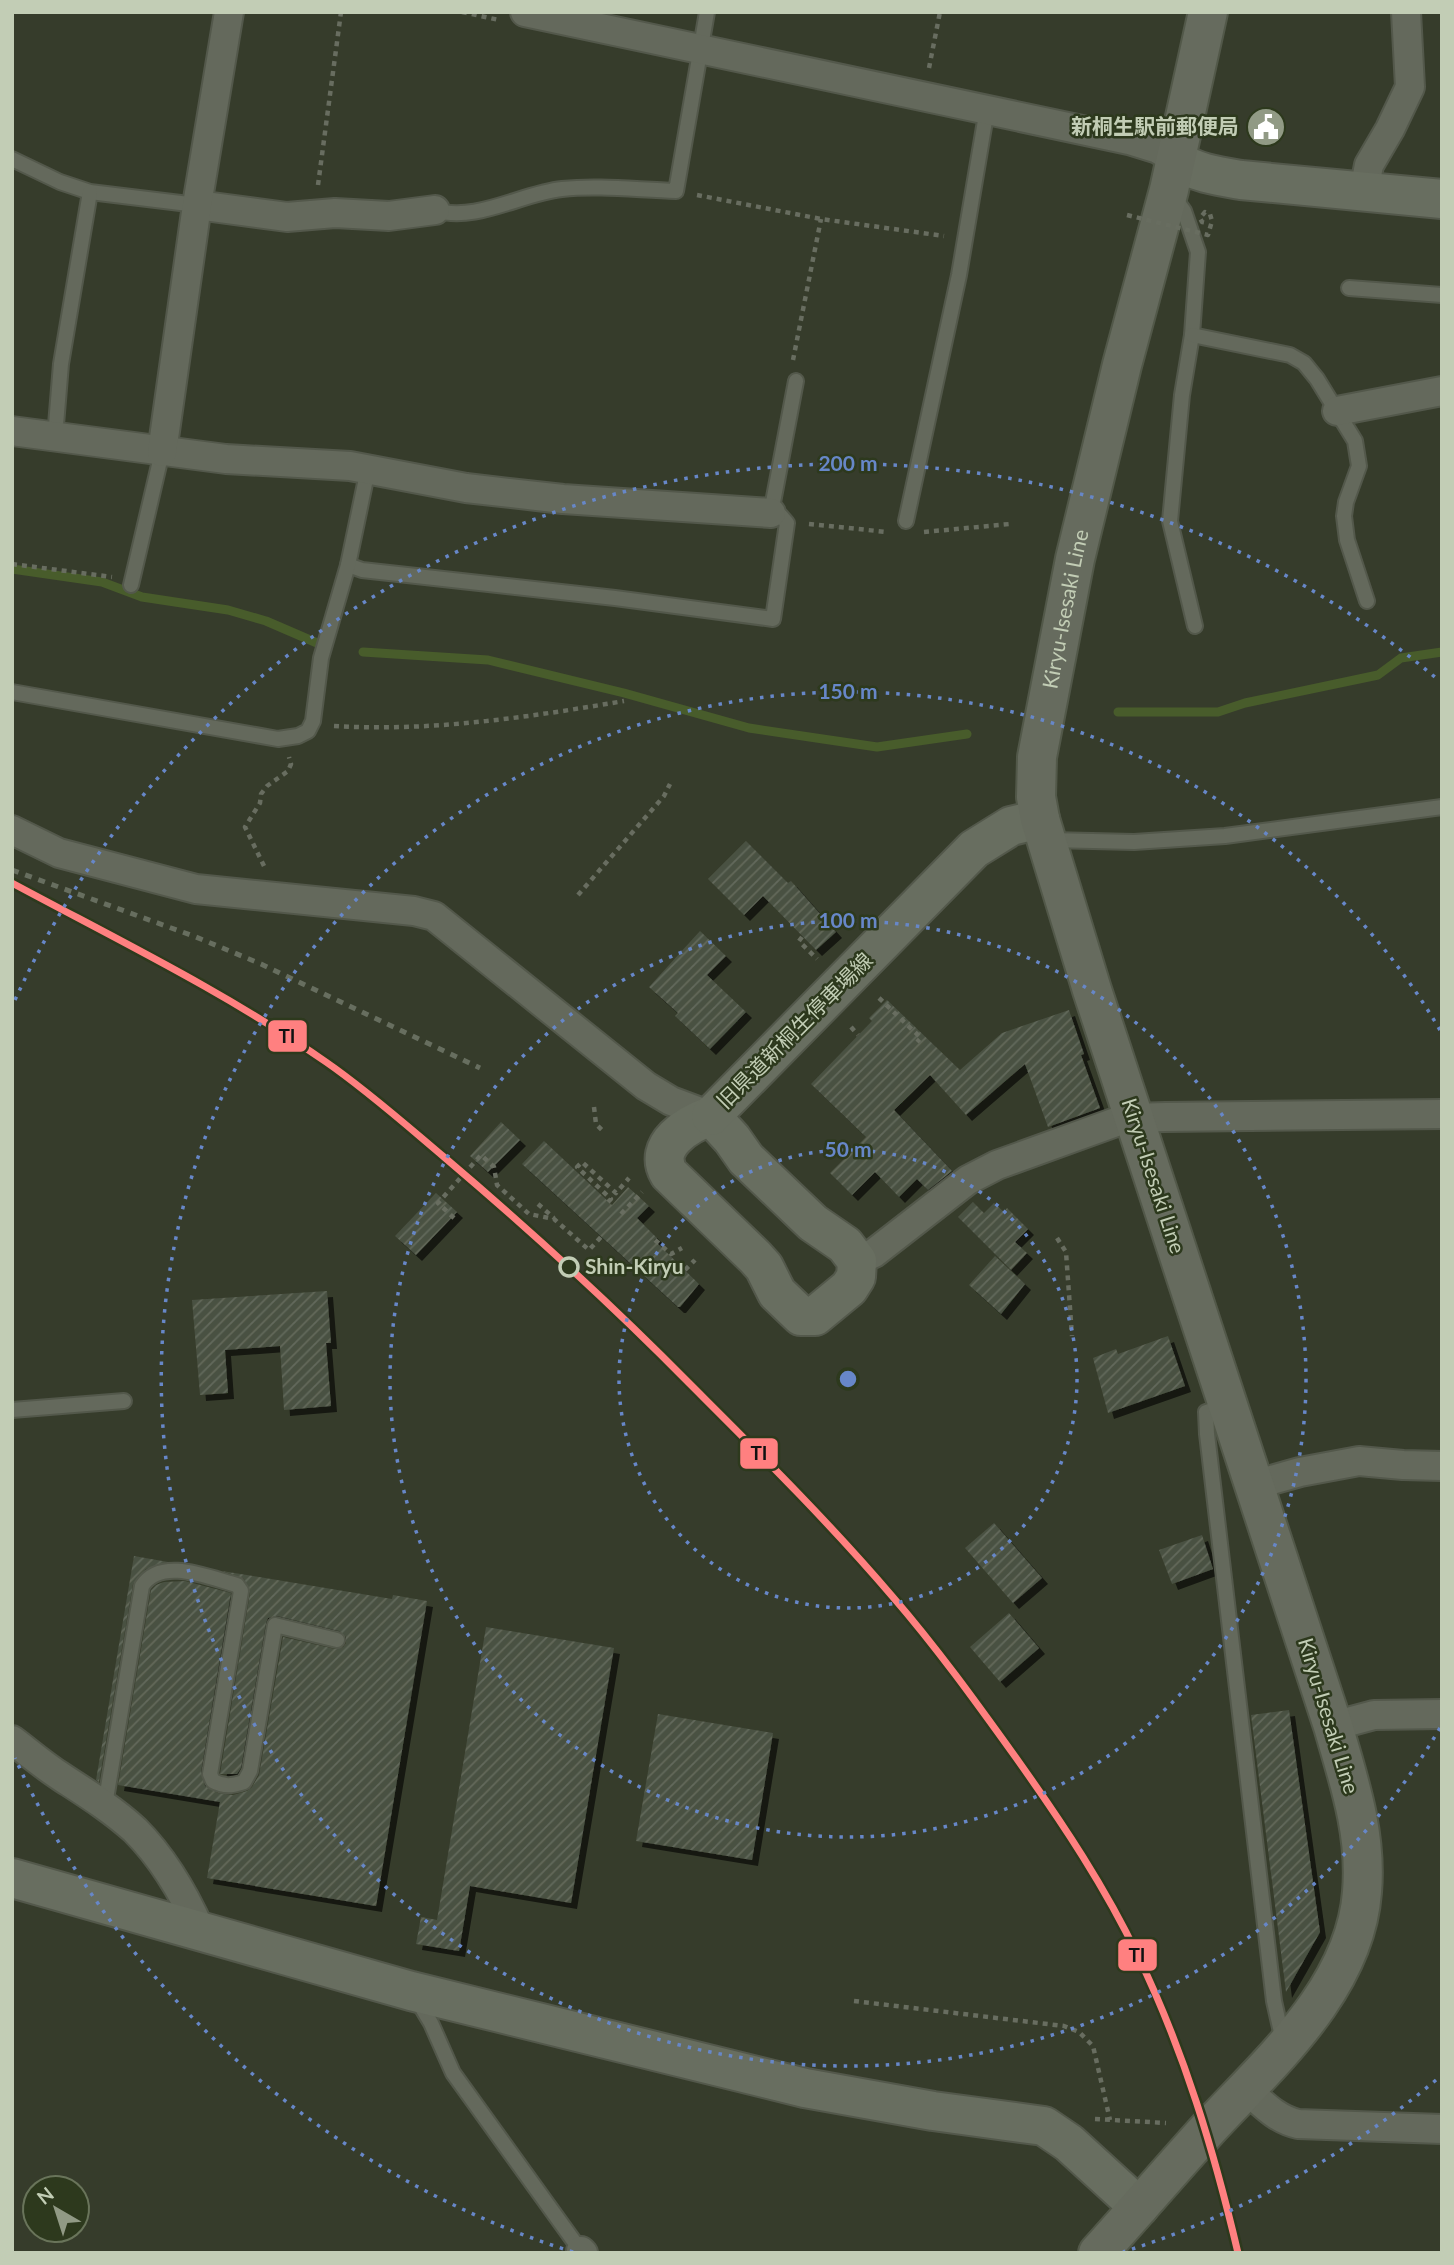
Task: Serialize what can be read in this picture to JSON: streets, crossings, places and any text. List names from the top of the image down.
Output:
{
  "streets": {
    "main road": ["Kiryu-Isesaki Line"],
    "street": ["旧県道新桐生停車場線"]
  },
  "crossings": [
    ["Kiryu-Isesaki Line", "旧県道新桐生停車場線"]
  ],
  "places": {
    "public building": ["新桐生駅前郵便局"],
    "other": ["Shin-Kiryu"]
  },
  "lines": ["transit line TI"],
  "north": "top left",
  "rings": [
    "200 m",
    "150 m",
    "100 m",
    "50 m"
  ]
}
